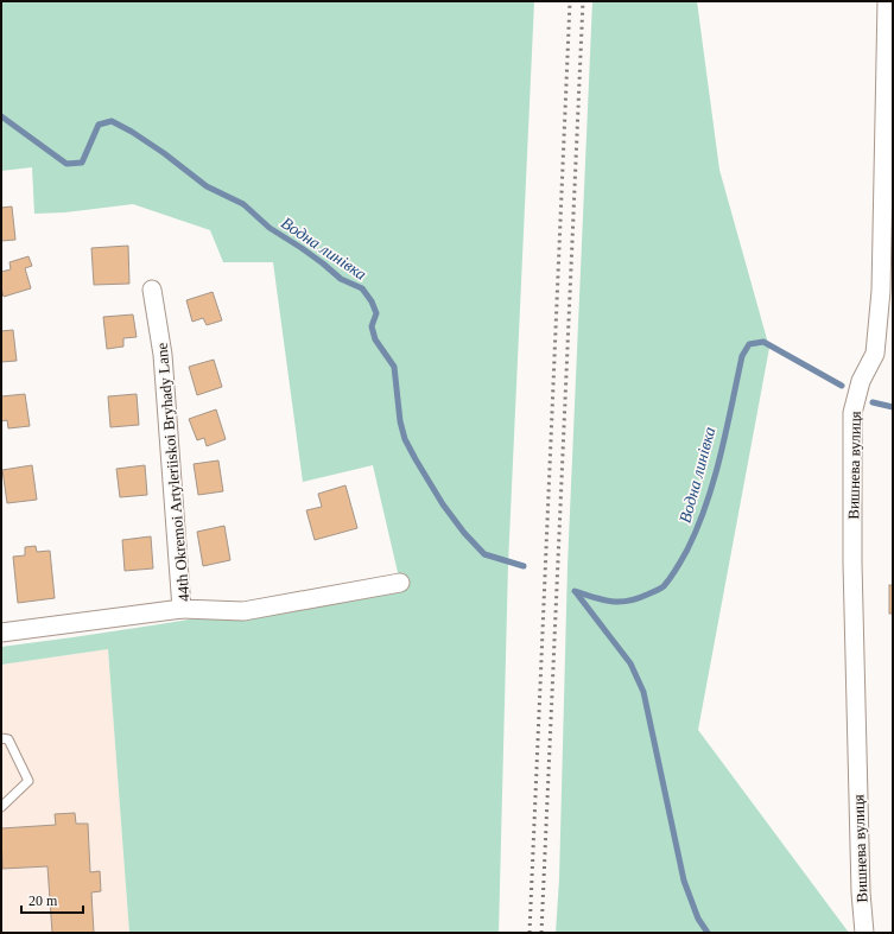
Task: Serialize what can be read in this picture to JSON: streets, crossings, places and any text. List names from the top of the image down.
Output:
{
  "streets": {
    "street": ["Вишнева вулиця", "44th Okremoi Artyleriiskoi Bryhady Lane"]
  },
  "water": ["Водна линівка"],
  "scale_bar": "20 m"
}
